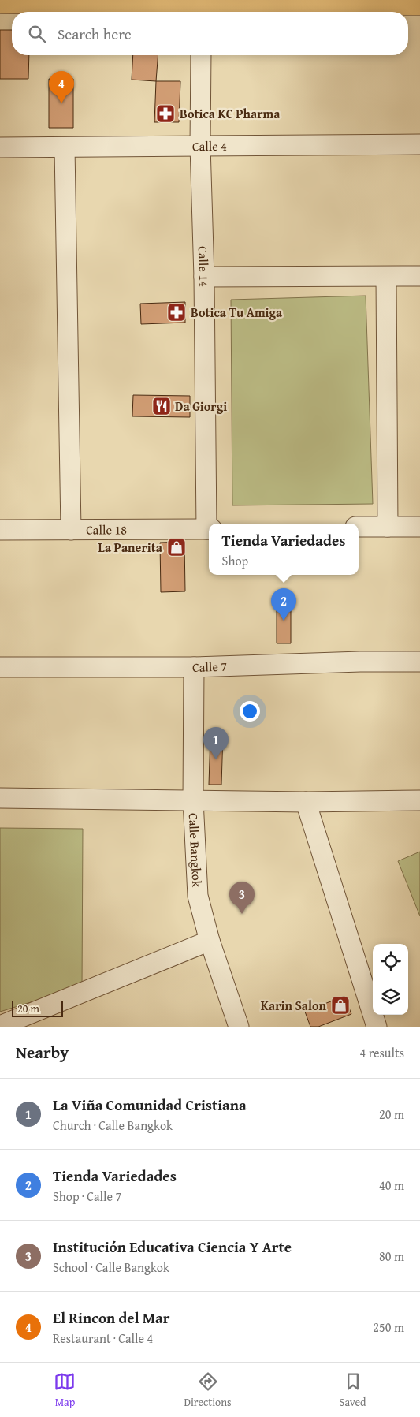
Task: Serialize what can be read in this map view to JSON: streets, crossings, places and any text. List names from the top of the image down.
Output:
{
  "streets": {
    "street": [
      "Calle 4",
      "Calle 14",
      "Calle 18",
      "Calle 7",
      "Calle Bangkok"
    ]
  },
  "crossings": [
    ["Calle 4", "Calle 14"],
    ["Calle 14", "Calle 18"],
    ["Calle 7", "Calle Bangkok"]
  ],
  "places": {
    "pharmacy": ["Botica KC Pharma", "Botica Tu Amiga"],
    "restaurant": ["Da Giorgi"],
    "shop": ["La Panerita", "Karin Salon"]
  },
  "scale_bar": "20 m",
  "page": {
    "search": "Search here",
    "pins": [
      "4",
      "2",
      "1",
      "3"
    ],
    "popup": ["Tienda Variedades", "Shop"],
    "scale": "20 m",
    "heading": ["Nearby", "4 results"],
    "list": [
      {
        "mark": "1",
        "name": "La Viña Comunidad Cristiana",
        "note": "Church · Calle Bangkok",
        "value": "20 m"
      },
      {
        "mark": "2",
        "name": "Tienda Variedades",
        "note": "Shop · Calle 7",
        "value": "40 m"
      },
      {
        "mark": "3",
        "name": "Institución Educativa Ciencia Y Arte",
        "note": "School · Calle Bangkok",
        "value": "80 m"
      },
      {
        "mark": "4",
        "name": "El Rincon del Mar",
        "note": "Restaurant · Calle 4",
        "value": "250 m"
      }
    ],
    "nav": ["Map", "Directions", "Saved"]
  }
}
